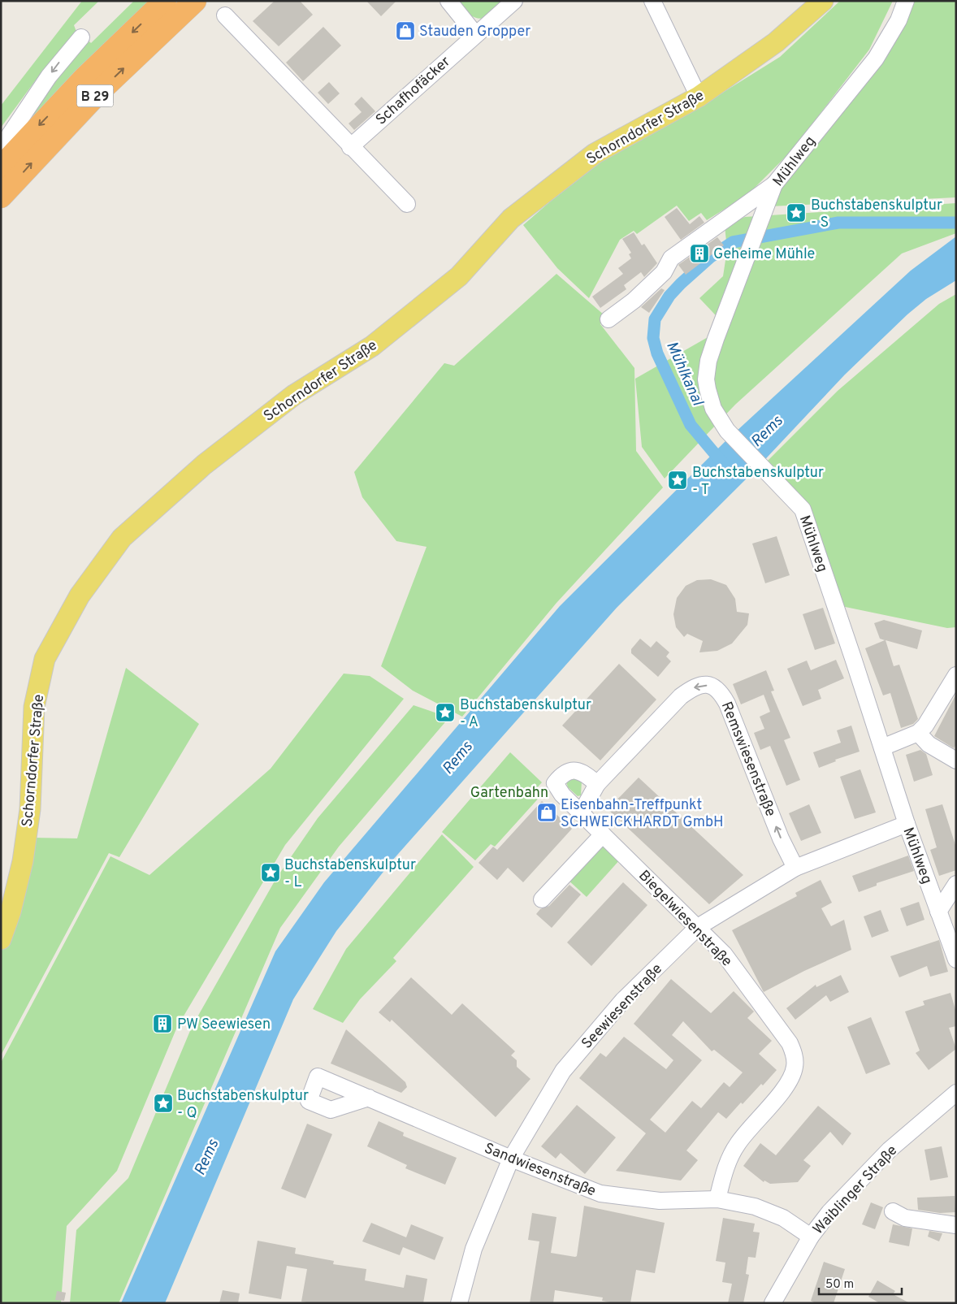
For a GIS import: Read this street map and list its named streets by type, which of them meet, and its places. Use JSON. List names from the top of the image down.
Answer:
{
  "streets": {
    "highway": ["B 29"],
    "main road": ["Schorndorfer Straße"],
    "street": [
      "Schafhofäcker",
      "Mühlweg",
      "Remswiesenstraße",
      "Biegelwiesenstraße",
      "Seewiesenstraße",
      "Sandwiesenstraße",
      "Waiblinger Straße"
    ]
  },
  "crossings": [
    ["Mühlweg", "Seewiesenstraße"],
    ["Remswiesenstraße", "Biegelwiesenstraße"],
    ["Remswiesenstraße", "Seewiesenstraße"],
    ["Biegelwiesenstraße", "Seewiesenstraße"],
    ["Biegelwiesenstraße", "Sandwiesenstraße"],
    ["Seewiesenstraße", "Sandwiesenstraße"],
    ["Sandwiesenstraße", "Waiblinger Straße"]
  ],
  "water": ["Mühlkanal", "Rems"],
  "parks": ["Gartenbahn"],
  "places": {
    "shop": ["Stauden Gropper", "Eisenbahn-Treffpunkt SCHWEICKHARDT GmbH"],
    "place": [
      "Buchstabenskulptur - S",
      "Buchstabenskulptur - T",
      "Buchstabenskulptur - A",
      "Buchstabenskulptur - L",
      "Buchstabenskulptur - Q"
    ],
    "building": ["Geheime Mühle", "PW Seewiesen"]
  },
  "scale_bar": "50 m"
}
